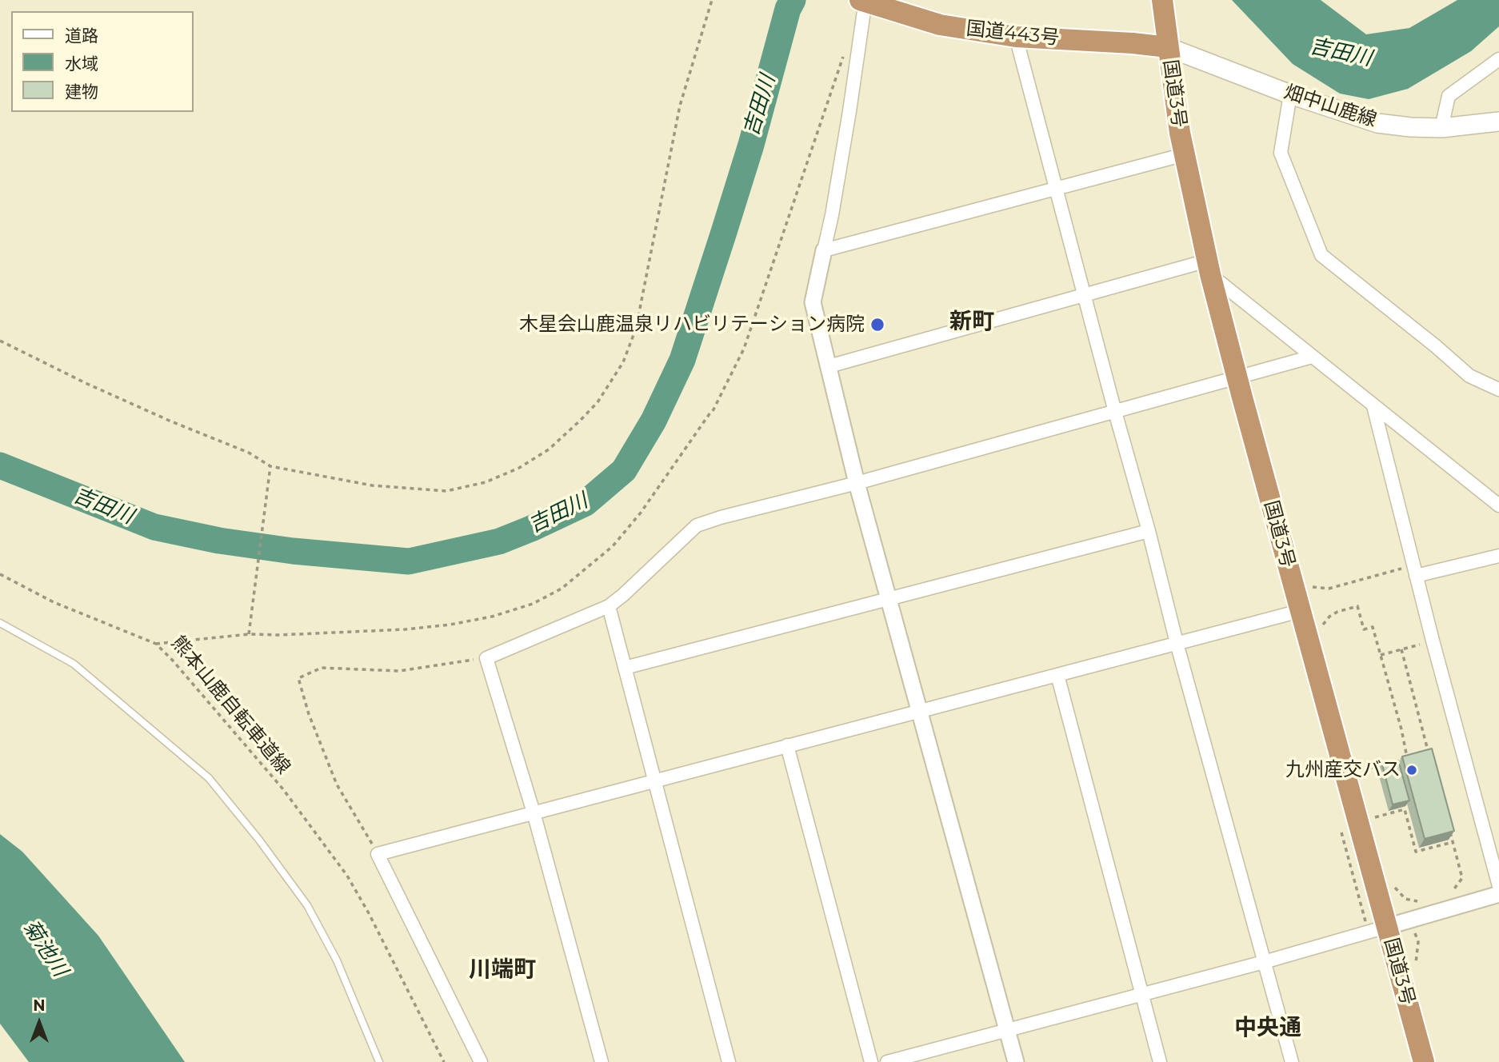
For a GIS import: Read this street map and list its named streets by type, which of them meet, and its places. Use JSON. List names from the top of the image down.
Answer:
{
  "streets": {
    "highway": ["国道443号", "国道3号"],
    "main road": ["畑中山鹿線"],
    "path": ["熊本山鹿自転車道線"]
  },
  "crossings": [
    ["国道443号", "国道3号"],
    ["国道443号", "畑中山鹿線"],
    ["国道3号", "畑中山鹿線"]
  ],
  "districts": ["新町", "川端町", "中央通"],
  "water": ["吉田川", "菊池川"],
  "places": ["木星会山鹿温泉リハビリテーション病院", "九州産交バス"],
  "legend": ["道路", "水域", "建物"],
  "north": "top"
}
